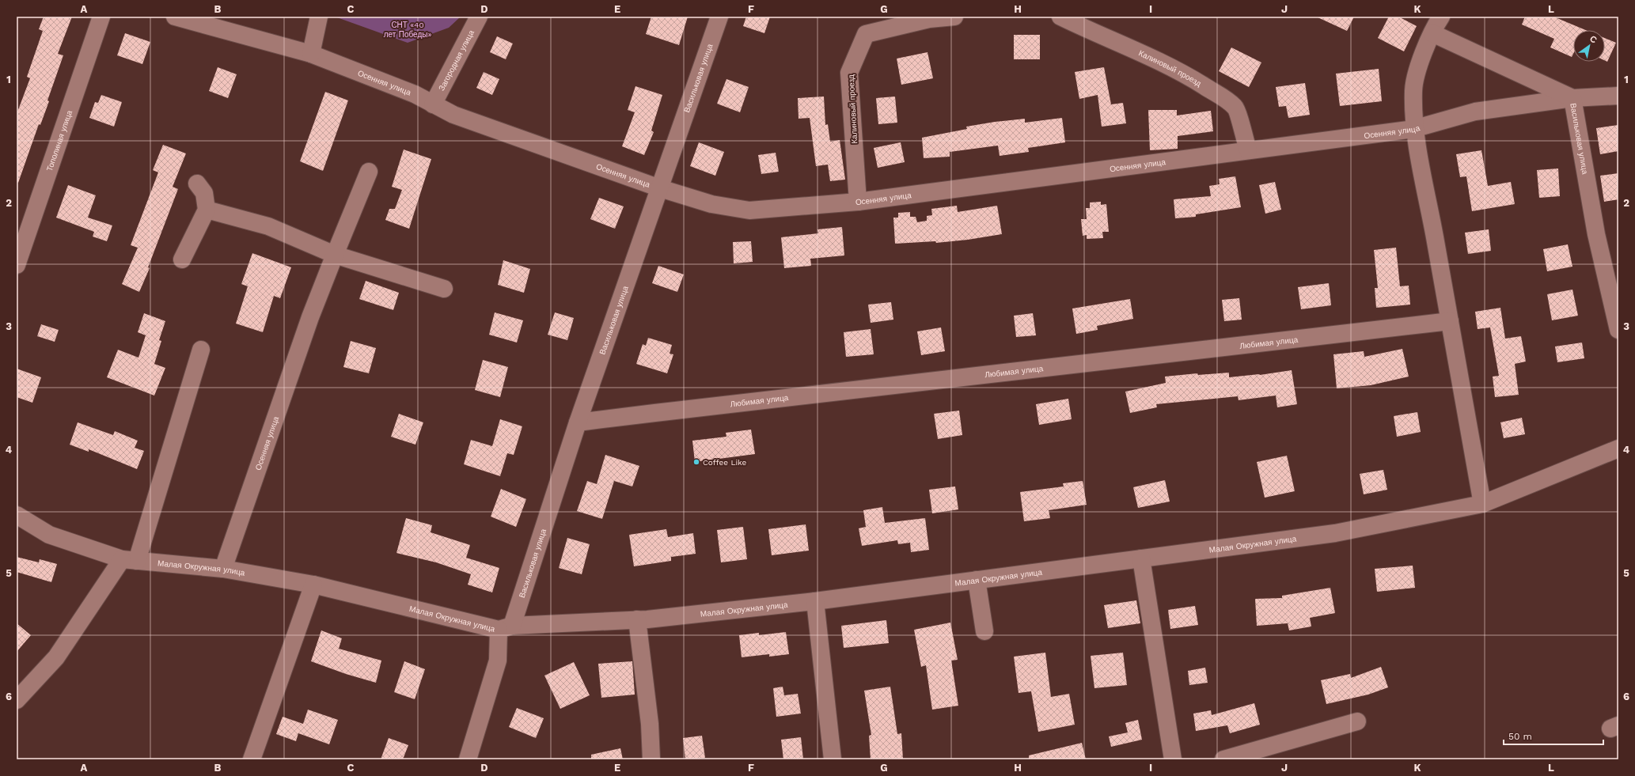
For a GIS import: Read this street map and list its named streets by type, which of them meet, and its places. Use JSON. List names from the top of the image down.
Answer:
{
  "streets": {
    "street": [
      "Загородная улица",
      "Калиновый проезд",
      "Васильковая улица",
      "Осенняя улица",
      "Тополиная улица",
      "Любимая улица",
      "Малая Окружная улица"
    ]
  },
  "crossings": [
    ["Загородная улица", "Осенняя улица"],
    ["Калиновый проезд", "Осенняя улица"],
    ["Васильковая улица", "Осенняя улица"],
    ["Васильковая улица", "Любимая улица"],
    ["Васильковая улица", "Малая Окружная улица"],
    ["Осенняя улица", "Малая Окружная улица"]
  ],
  "parks": ["СНТ «40 лет Победы»"],
  "places": ["Coffee Like"],
  "scale_bar": "50 m",
  "north": "top right",
  "grid": {
    "columns": [
      "A",
      "B",
      "C",
      "D",
      "E",
      "F",
      "G",
      "H",
      "I",
      "J",
      "K",
      "L"
    ],
    "rows": [
      "1",
      "2",
      "3",
      "4",
      "5",
      "6"
    ]
  }
}
